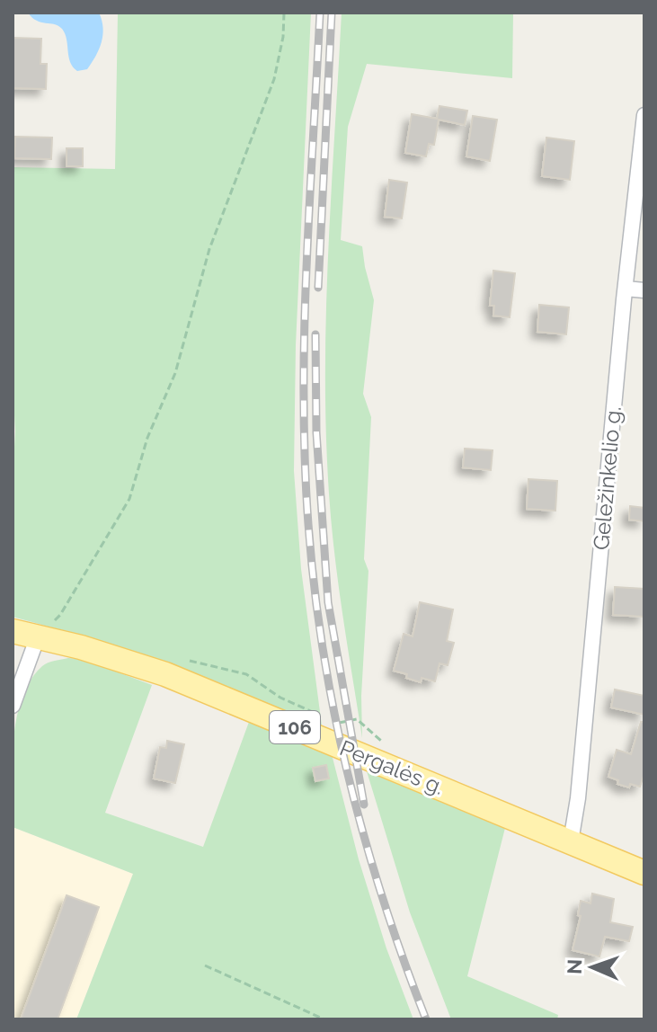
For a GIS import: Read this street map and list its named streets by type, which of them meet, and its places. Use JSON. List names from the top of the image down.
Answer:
{
  "streets": {
    "main road": ["106", "Pergalės g."],
    "street": ["Geležinkelio g."]
  },
  "crossings": [
    ["Geležinkelio g.", "Pergalės g."]
  ],
  "north": "left"
}
